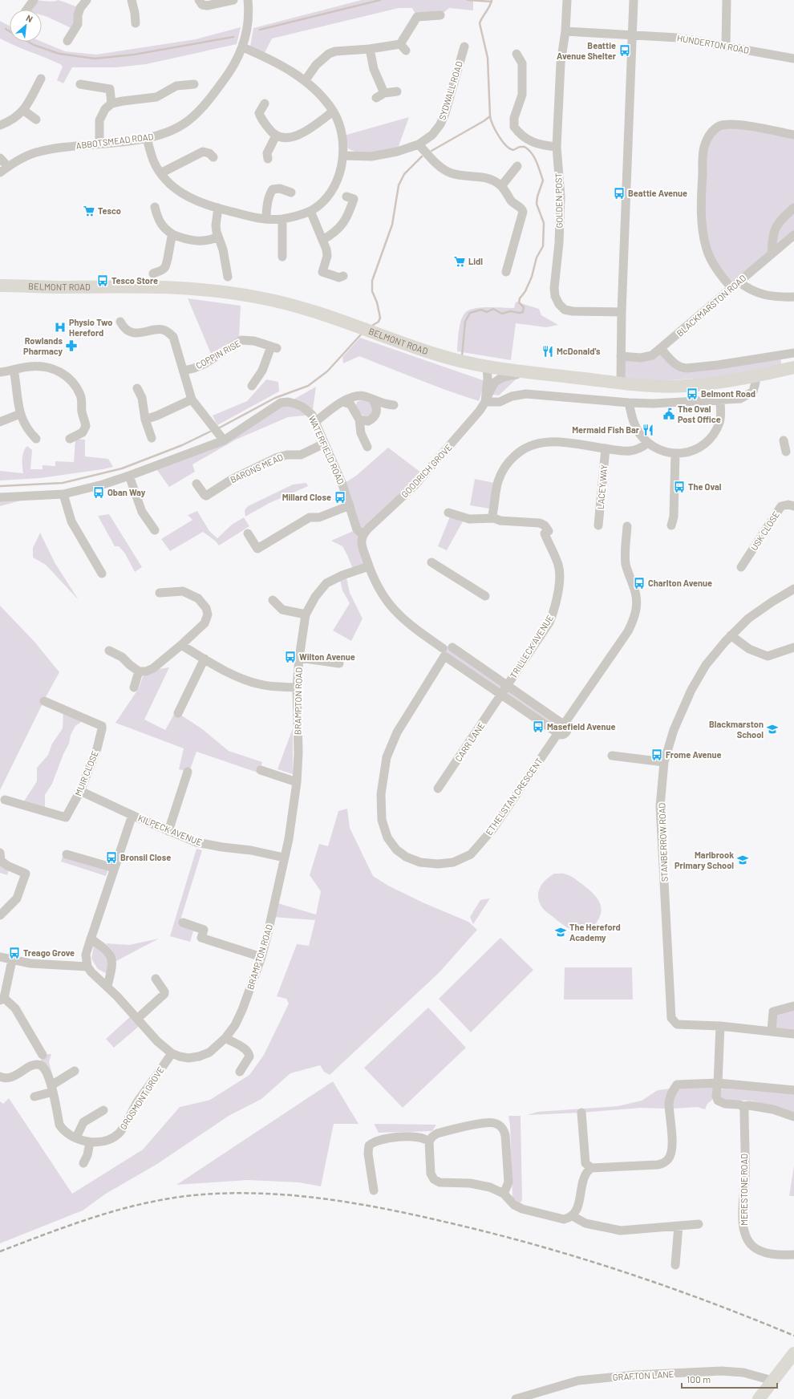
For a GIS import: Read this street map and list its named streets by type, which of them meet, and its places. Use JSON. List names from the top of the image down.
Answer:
{
  "streets": {
    "highway": ["BELMONT ROAD"],
    "street": [
      "HUNDERTON ROAD",
      "SYDWALL ROAD",
      "ABBOTSMEAD ROAD",
      "GOLDEN POST",
      "BLACKMARSTON ROAD",
      "COPPIN RISE",
      "WATERFIELD ROAD",
      "BARONS MEAD",
      "GOODRICH GROVE",
      "LACEY WAY",
      "USK CLOSE",
      "TRILLECK AVENUE",
      "BRAMPTON ROAD",
      "CARR LANE",
      "MUIR CLOSE",
      "ETHELSTAN CRESCENT",
      "KILPECK AVENUE",
      "STANBERROW ROAD",
      "GROSMONT GROVE",
      "MERESTONE ROAD",
      "GRAFTON LANE"
    ]
  },
  "crossings": [
    ["HUNDERTON ROAD", "GOLDEN POST"],
    ["BELMONT ROAD", "GOODRICH GROVE"],
    ["WATERFIELD ROAD", "BARONS MEAD"],
    ["WATERFIELD ROAD", "GOODRICH GROVE"],
    ["WATERFIELD ROAD", "BRAMPTON ROAD"],
    ["WATERFIELD ROAD", "ETHELSTAN CRESCENT"],
    ["TRILLECK AVENUE", "CARR LANE"],
    ["TRILLECK AVENUE", "ETHELSTAN CRESCENT"],
    ["BRAMPTON ROAD", "KILPECK AVENUE"],
    ["BRAMPTON ROAD", "GROSMONT GROVE"],
    ["MUIR CLOSE", "KILPECK AVENUE"]
  ],
  "places": {
    "bus stop": [
      "Beattie Avenue Shelter",
      "Beattie Avenue",
      "Tesco Store",
      "Belmont Road",
      "The Oval",
      "Oban Way",
      "Millard Close",
      "Charlton Avenue",
      "Wilton Avenue",
      "Masefield Avenue",
      "Frome Avenue",
      "Bronsil Close",
      "Treago Grove"
    ],
    "supermarket": ["Tesco", "Lidl"],
    "hospital": ["Physio Two Hereford"],
    "pharmacy": ["Rowlands Pharmacy"],
    "restaurant": ["McDonald's", "Mermaid Fish Bar"],
    "public building": ["The Oval Post Office"],
    "school or university": ["Blackmarston School", "Marlbrook Primary School", "The Hereford Academy"]
  },
  "scale_bar": "100 m",
  "north": "top right"
}
